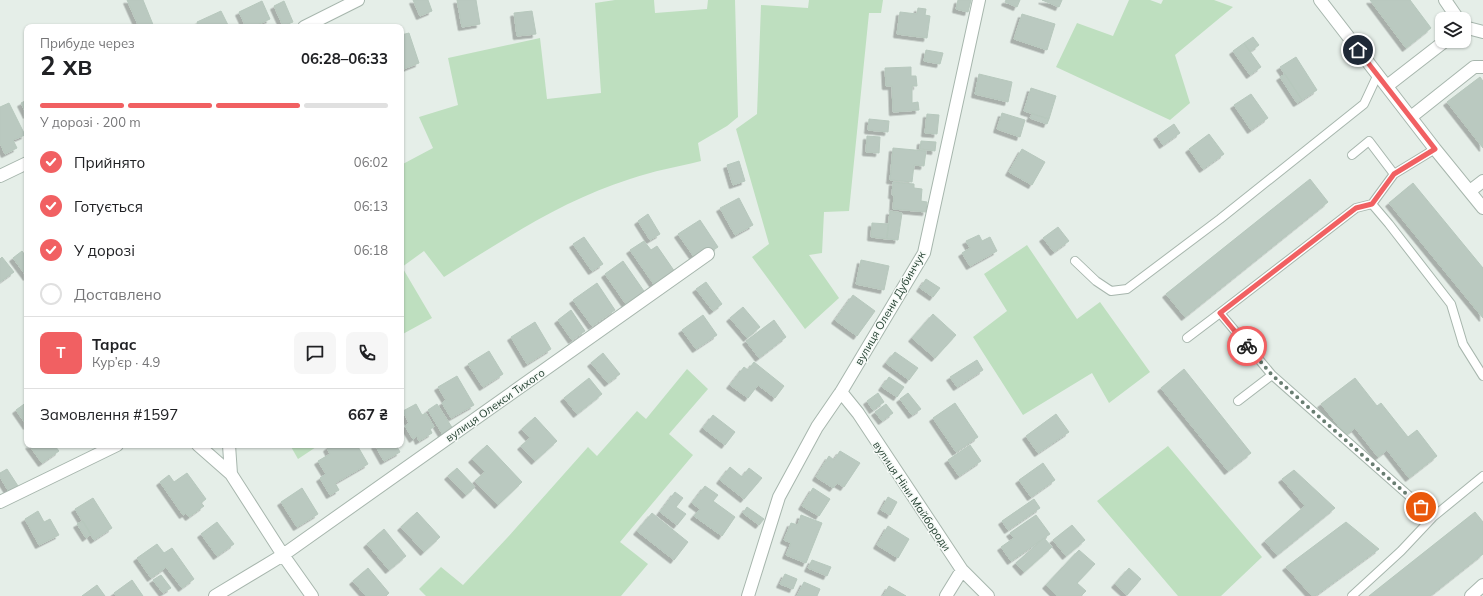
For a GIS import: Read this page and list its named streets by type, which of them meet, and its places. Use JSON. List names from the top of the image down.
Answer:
{
  "streets": {
    "street": ["вулиця Олени Дубинчук", "вулиця Олекси Тихого", "вулиця Ніни Майбороди"]
  },
  "crossings": [
    ["вулиця Олени Дубинчук", "вулиця Ніни Майбороди"]
  ],
  "page": {
    "heading": ["2 хв", "Прибуде через", "06:28–06:33"],
    "panel": [
      "Тарас",
      "Кур’єр · 4.9",
      "Замовлення #1597",
      "667 ₴"
    ],
    "bar": "У дорозі · 200 m",
    "list": [
      ["Прийнято", "06:02"],
      ["Готується", "06:13"],
      ["У дорозі", "06:18"],
      "Доставлено"
    ],
    "round": "Т"
  }
}
